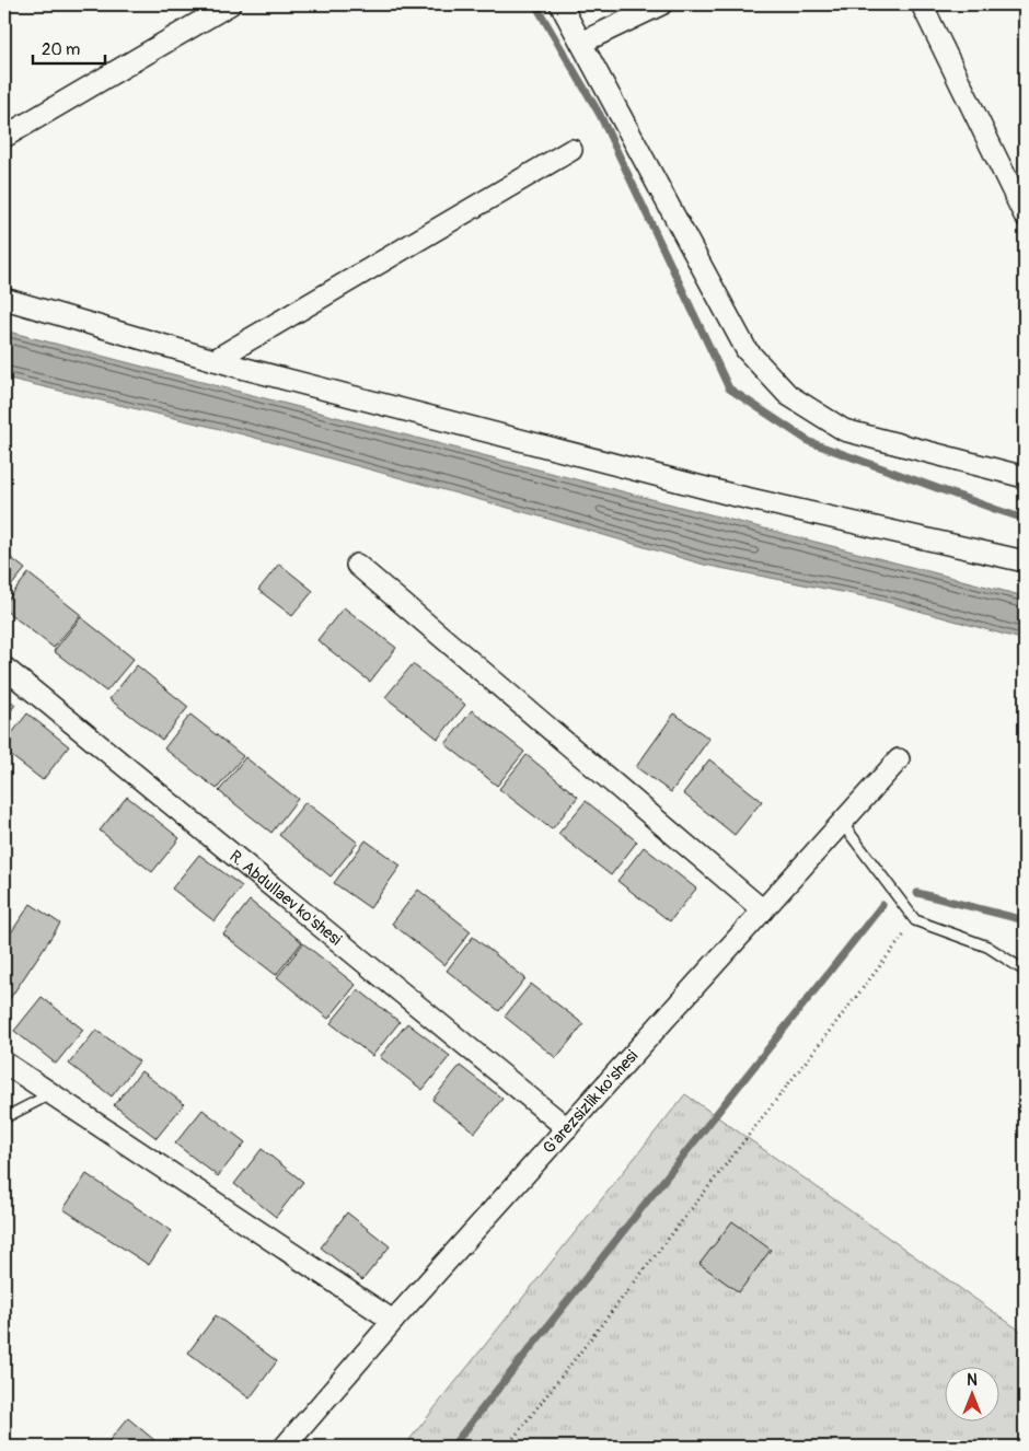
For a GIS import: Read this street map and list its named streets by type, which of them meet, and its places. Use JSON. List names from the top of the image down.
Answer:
{
  "streets": {
    "street": ["R. Abdullaev ko'shesi", "G'arezsizlik ko'shesi"]
  },
  "crossings": [
    ["R. Abdullaev ko'shesi", "G'arezsizlik ko'shesi"]
  ],
  "scale_bar": "20 m",
  "north": "top"
}
